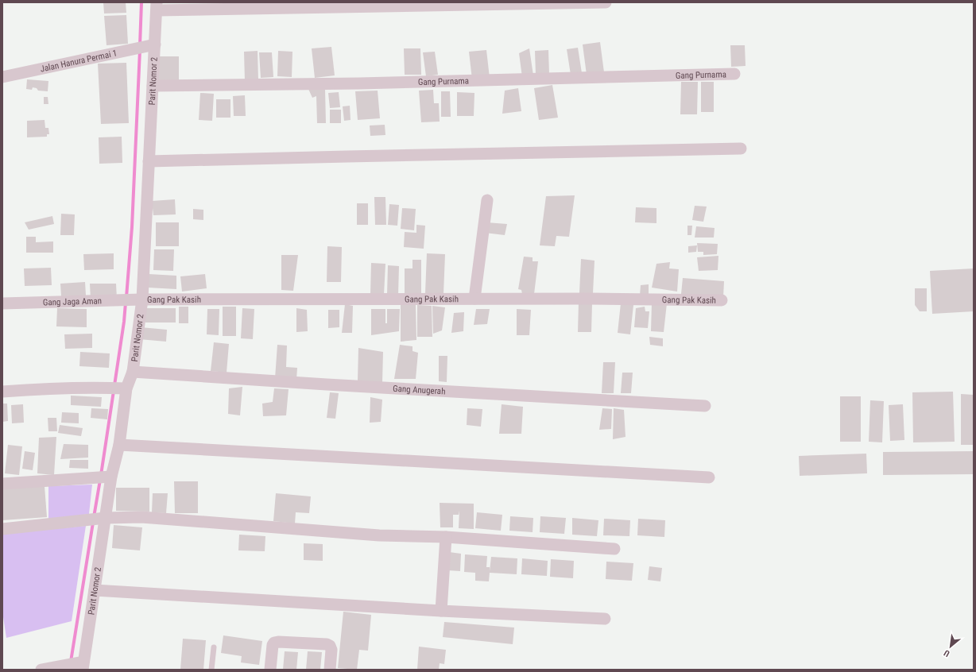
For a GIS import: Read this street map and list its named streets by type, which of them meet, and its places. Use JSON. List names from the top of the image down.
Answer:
{
  "streets": {
    "street": [
      "Jalan Hanura Permai 1",
      "Gang Purnama",
      "Parit Nomor 2",
      "Gang Pak Kasih",
      "Gang Jaga Aman",
      "Gang Anugerah"
    ]
  },
  "crossings": [
    ["Jalan Hanura Permai 1", "Parit Nomor 2"],
    ["Gang Purnama", "Parit Nomor 2"],
    ["Parit Nomor 2", "Gang Pak Kasih"],
    ["Parit Nomor 2", "Gang Jaga Aman"],
    ["Parit Nomor 2", "Gang Anugerah"],
    ["Gang Pak Kasih", "Gang Jaga Aman"]
  ],
  "north": "bottom left"
}
